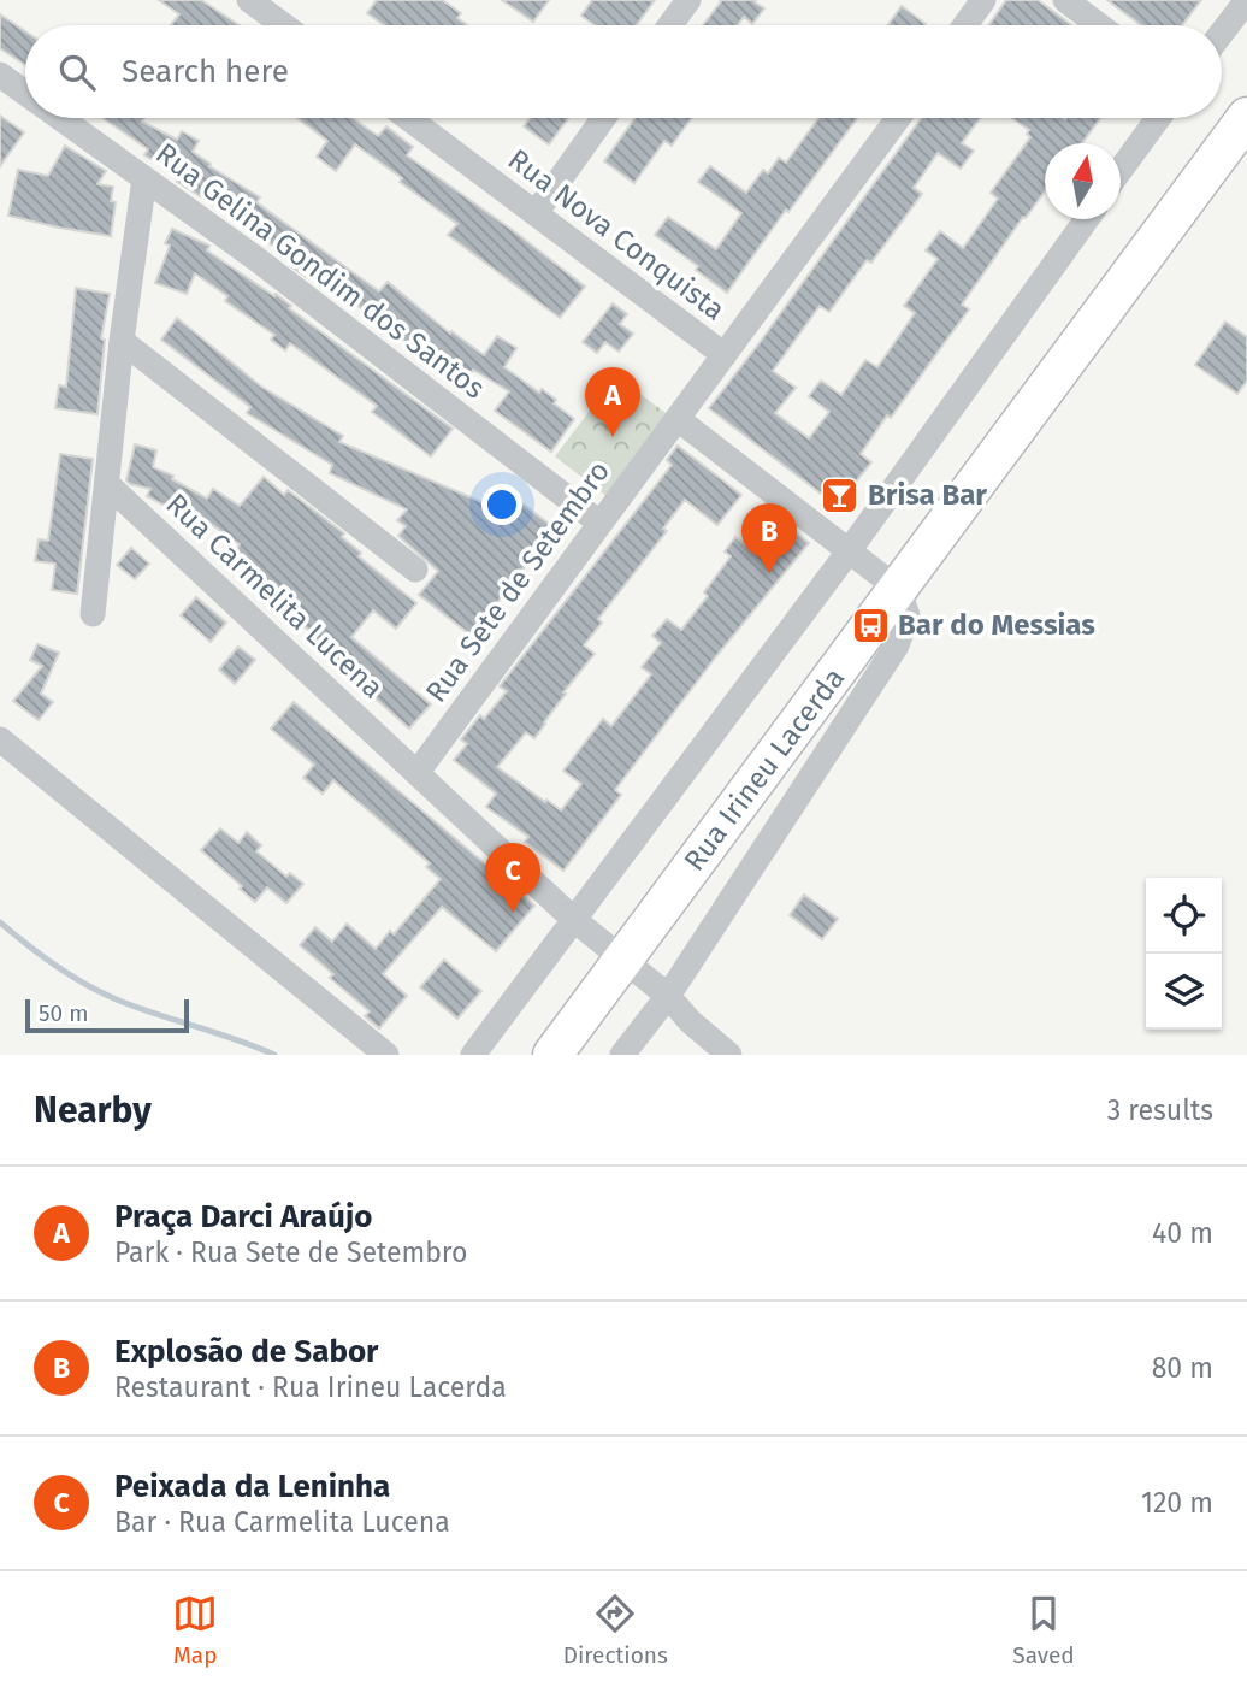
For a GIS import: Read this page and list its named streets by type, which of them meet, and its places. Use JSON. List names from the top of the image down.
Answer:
{
  "streets": {
    "main road": ["Rua Irineu Lacerda"],
    "street": [
      "Rua Nova Conquista",
      "Rua Gelina Gondim dos Santos",
      "Rua Sete de Setembro",
      "Rua Carmelita Lucena"
    ]
  },
  "crossings": [
    ["Rua Nova Conquista", "Rua Sete de Setembro"],
    ["Rua Gelina Gondim dos Santos", "Rua Sete de Setembro"],
    ["Rua Sete de Setembro", "Rua Carmelita Lucena"],
    ["Rua Carmelita Lucena", "Rua Irineu Lacerda"]
  ],
  "places": {
    "bar": ["Brisa Bar"],
    "bus stop": ["Bar do Messias"]
  },
  "scale_bar": "50 m",
  "north": "top",
  "page": {
    "search": "Search here",
    "pins": ["A", "B", "C"],
    "scale": "50 m",
    "heading": ["Nearby", "3 results"],
    "list": [
      {
        "mark": "A",
        "name": "Praça Darci Araújo",
        "note": "Park · Rua Sete de Setembro",
        "value": "40 m"
      },
      {
        "mark": "B",
        "name": "Explosão de Sabor",
        "note": "Restaurant · Rua Irineu Lacerda",
        "value": "80 m"
      },
      {
        "mark": "C",
        "name": "Peixada da Leninha",
        "note": "Bar · Rua Carmelita Lucena",
        "value": "120 m"
      }
    ],
    "nav": ["Map", "Directions", "Saved"]
  }
}
